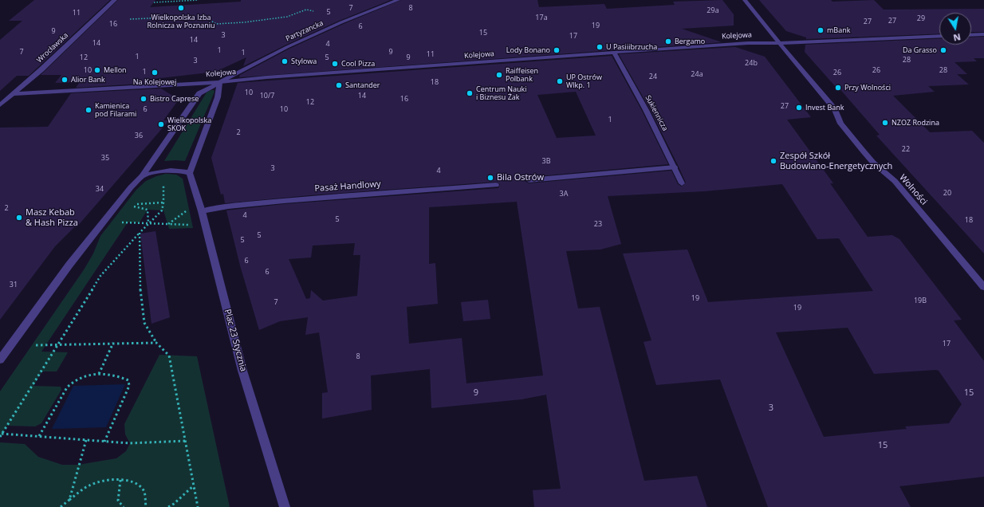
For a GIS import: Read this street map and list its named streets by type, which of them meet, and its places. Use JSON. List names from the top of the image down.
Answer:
{
  "streets": {
    "street": [
      "Partyzancka",
      "Kolejowa",
      "Wrocławska",
      "Sukiennicza",
      "Pasaż Handlowy",
      "Wolności",
      "Plac 23 Stycznia"
    ]
  },
  "crossings": [
    ["Partyzancka", "Kolejowa"],
    ["Kolejowa", "Wrocławska"],
    ["Kolejowa", "Sukiennicza"],
    ["Kolejowa", "Wolności"],
    ["Pasaż Handlowy", "Plac 23 Stycznia"]
  ],
  "places": [
    "Wielkopolska Izba Rolnicza w Poznaniu",
    "mBank",
    "Bergamo",
    "U Pasiiibrzucha",
    "Lody Bonano",
    "Da Grasso",
    "Stylowa",
    "Cool Pizza",
    "Mellon",
    "Na Kolejowej",
    "Raiffeisen Polbank",
    "Alior Bank",
    "UP Ostrów Wlkp. 1",
    "Santander",
    "Przy Wolności",
    "Centrum Nauki i Biznesu Żak",
    "Bistro Caprese",
    "Invest Bank",
    "Kamienica pod Filarami",
    "NZOZ Rodzina",
    "Wielkopolska SKOK",
    "Zespół Szkół Budowlano-Energetycznych",
    "Bila Ostrów",
    "Masz Kebab & Hash Pizza"
  ],
  "house_numbers": [
    "7",
    "8",
    "29a",
    "5",
    "11",
    "17a",
    "29",
    "27",
    "27",
    "16",
    "19",
    "6",
    "9",
    "15",
    "3",
    "17",
    "14",
    "14",
    "4",
    "1",
    "7",
    "9",
    "1",
    "11",
    "1",
    "12",
    "5",
    "9",
    "28",
    "3",
    "24b",
    "10",
    "26",
    "28",
    "1",
    "26",
    "24a",
    "24",
    "18",
    "10",
    "10/7",
    "14",
    "16",
    "12",
    "27",
    "6",
    "10",
    "1",
    "2",
    "36",
    "22",
    "35",
    "3B",
    "3",
    "4",
    "34",
    "20",
    "3A",
    "2",
    "4",
    "5",
    "18",
    "23",
    "5",
    "5",
    "6",
    "6",
    "31",
    "19",
    "19B",
    "7",
    "19",
    "17",
    "8",
    "9",
    "15",
    "3",
    "15"
  ],
  "north": "bottom"
}
